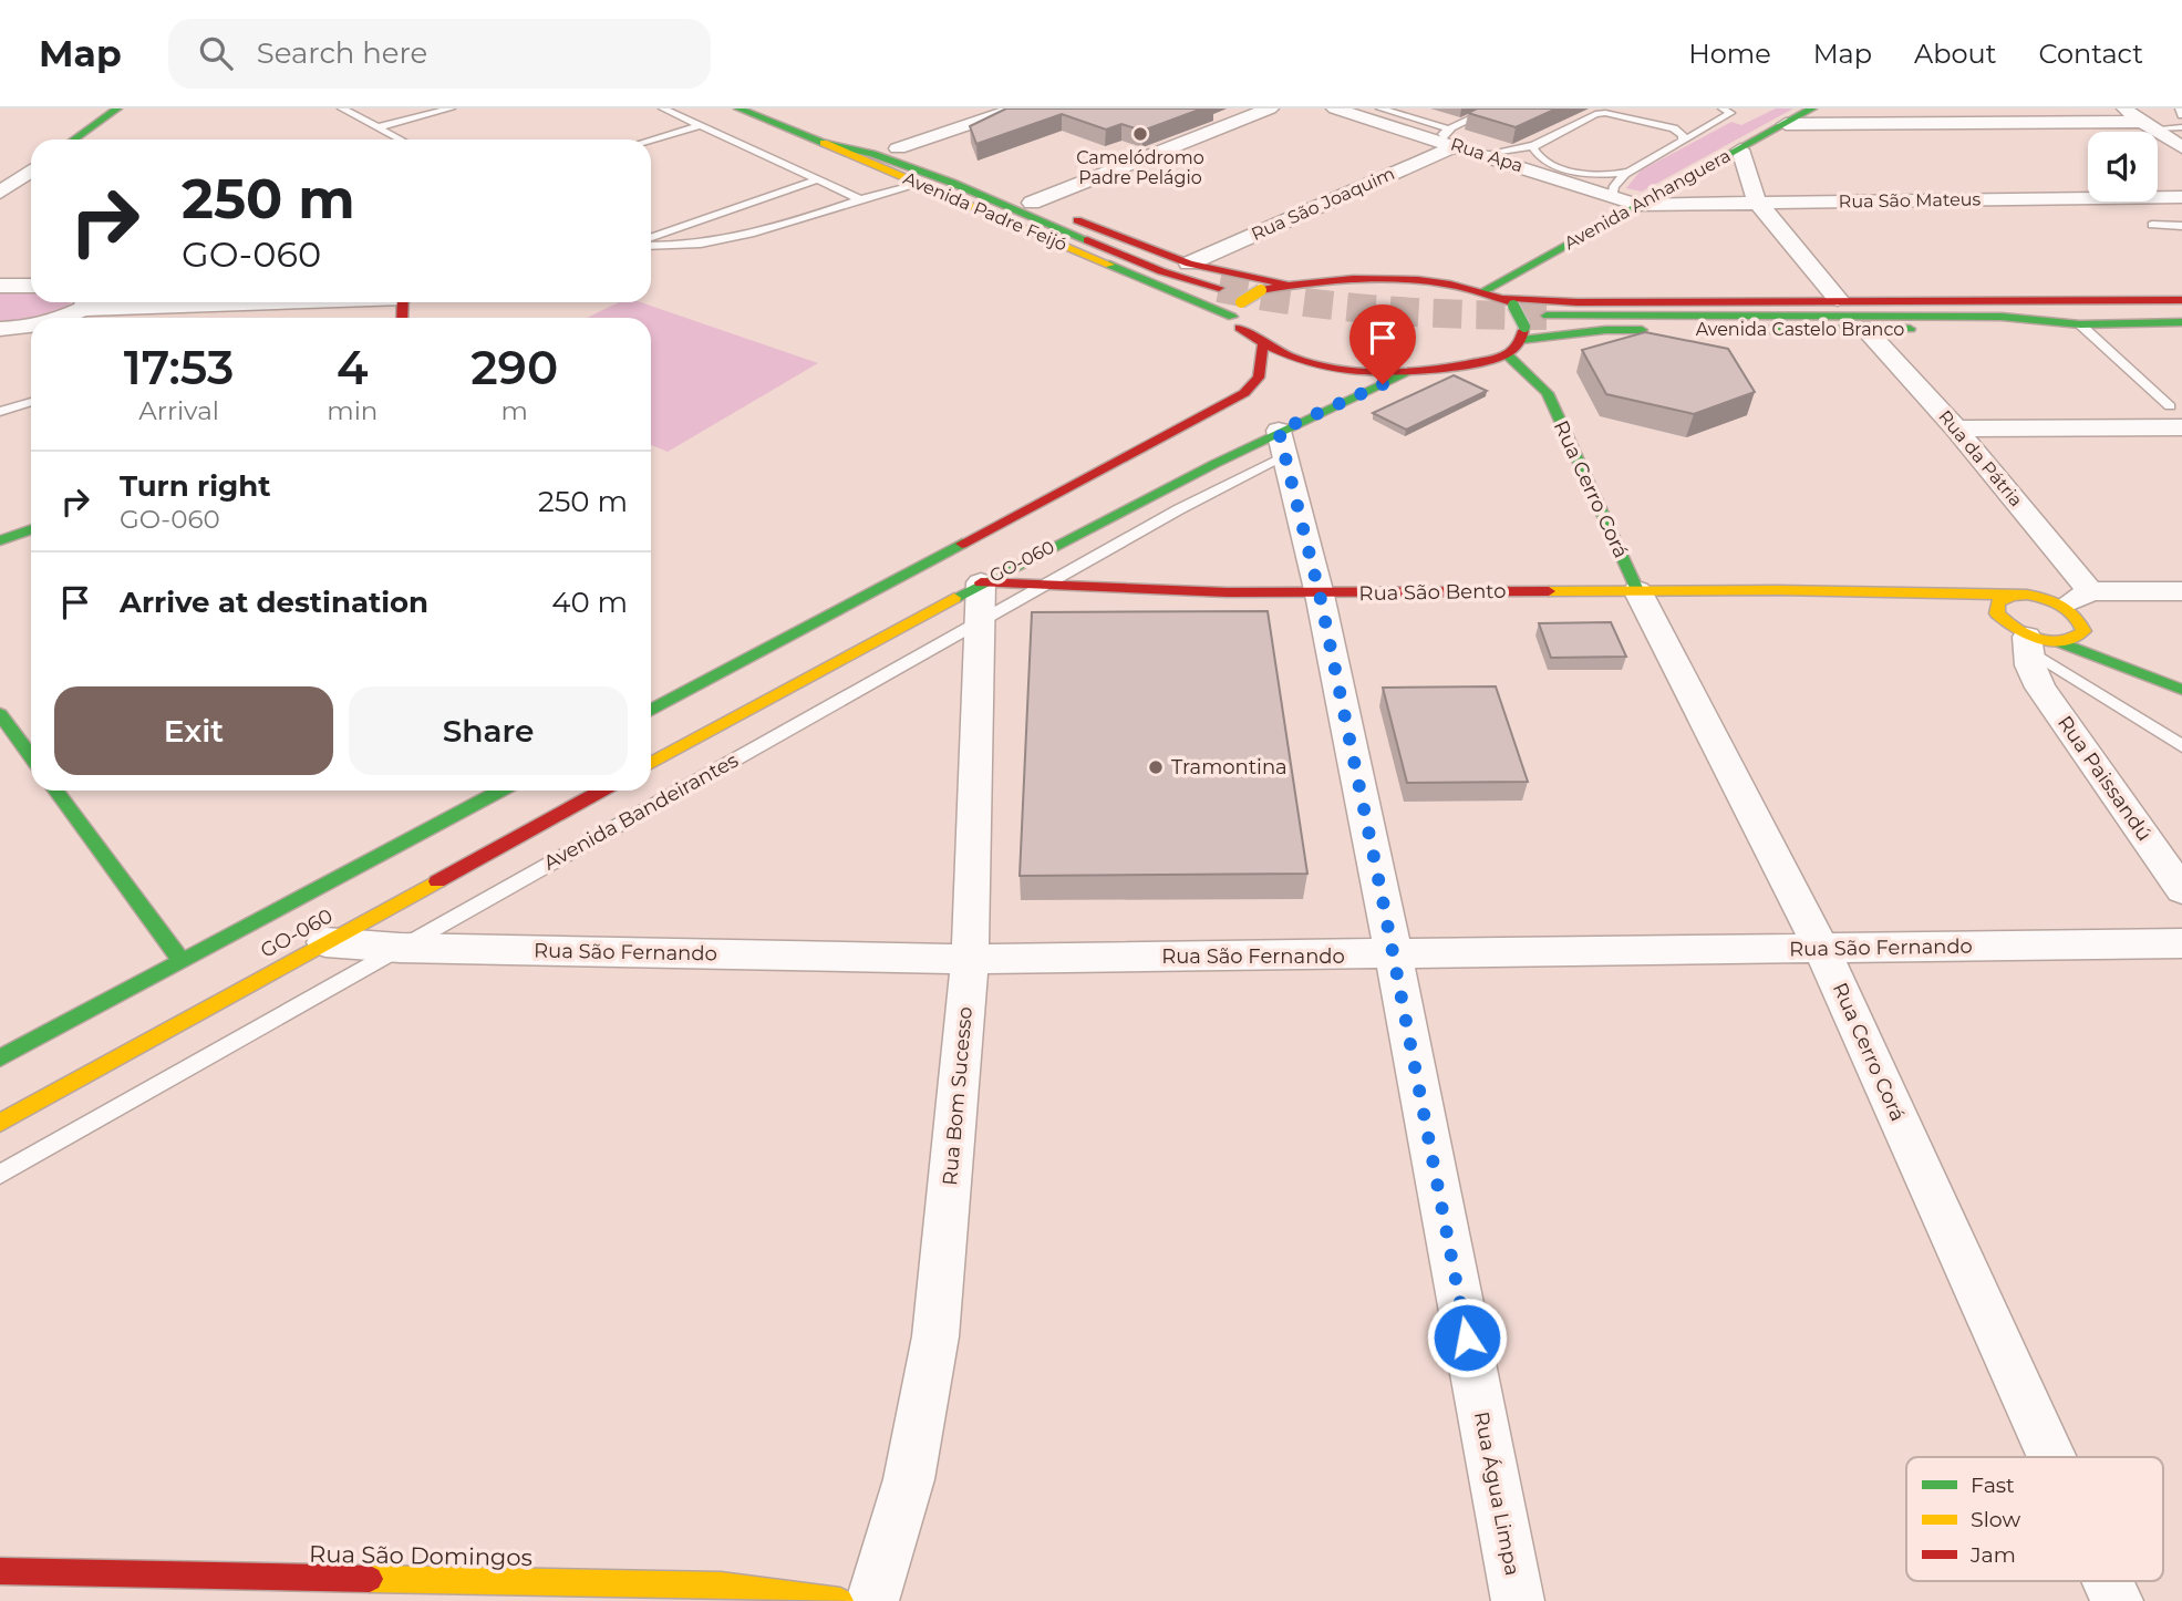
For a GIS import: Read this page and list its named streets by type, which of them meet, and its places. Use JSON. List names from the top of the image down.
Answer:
{
  "streets": {
    "main road": [
      "Avenida Anhanguera",
      "Avenida Padre Feijó",
      "Avenida Castelo Branco",
      "Rua Cerro Corá",
      "GO-060",
      "Rua São Bento",
      "Rua São Domingos"
    ],
    "street": [
      "Rua Apa",
      "Rua São Mateus",
      "Rua São Joaquim",
      "Rua da Pátria",
      "Rua Paissandú",
      "Rua São Fernando",
      "Rua Bom Sucesso",
      "Rua Água Limpa"
    ],
    "lane": ["Avenida Bandeirantes"]
  },
  "crossings": [
    ["Rua Apa", "Avenida Anhanguera"],
    ["Rua Apa", "Rua São Mateus"],
    ["Rua Apa", "Rua São Joaquim"],
    ["Avenida Anhanguera", "Rua São Mateus"],
    ["Avenida Anhanguera", "Avenida Castelo Branco"],
    ["Rua São Joaquim", "Avenida Padre Feijó"],
    ["Avenida Padre Feijó", "Avenida Castelo Branco"],
    ["Avenida Castelo Branco", "Rua da Pátria"],
    ["Rua Cerro Corá", "GO-060"],
    ["Rua Cerro Corá", "Rua São Bento"],
    ["Rua Cerro Corá", "Rua São Fernando"],
    ["GO-060", "Rua São Bento"],
    ["GO-060", "Avenida Bandeirantes"],
    ["GO-060", "Rua São Fernando"],
    ["GO-060", "Rua Bom Sucesso"],
    ["GO-060", "Rua Água Limpa"],
    ["Rua São Bento", "Avenida Bandeirantes"],
    ["Rua São Bento", "Rua Bom Sucesso"],
    ["Rua São Bento", "Rua Água Limpa"],
    ["Avenida Bandeirantes", "Rua São Fernando"],
    ["Avenida Bandeirantes", "Rua Bom Sucesso"],
    ["Avenida Bandeirantes", "Rua Água Limpa"],
    ["Rua São Fernando", "Rua Bom Sucesso"],
    ["Rua São Fernando", "Rua Água Limpa"]
  ],
  "places": ["Camelódromo Padre Pelágio", "Tramontina"],
  "legend": ["Fast", "Slow", "Jam"],
  "page": {
    "header": "Map",
    "search": "Search here",
    "nav": [
      "Home",
      "Map",
      "About",
      "Contact"
    ],
    "turn": ["250 m", "GO-060"],
    "eta": [
      "17:53",
      "Arrival",
      "4",
      "min",
      "290",
      "m"
    ],
    "list": [
      {
        "name": "Turn right",
        "note": "GO-060",
        "value": "250 m"
      },
      {
        "name": "Arrive at destination",
        "value": "40 m"
      }
    ],
    "buttons": ["Exit", "Share"]
  }
}
